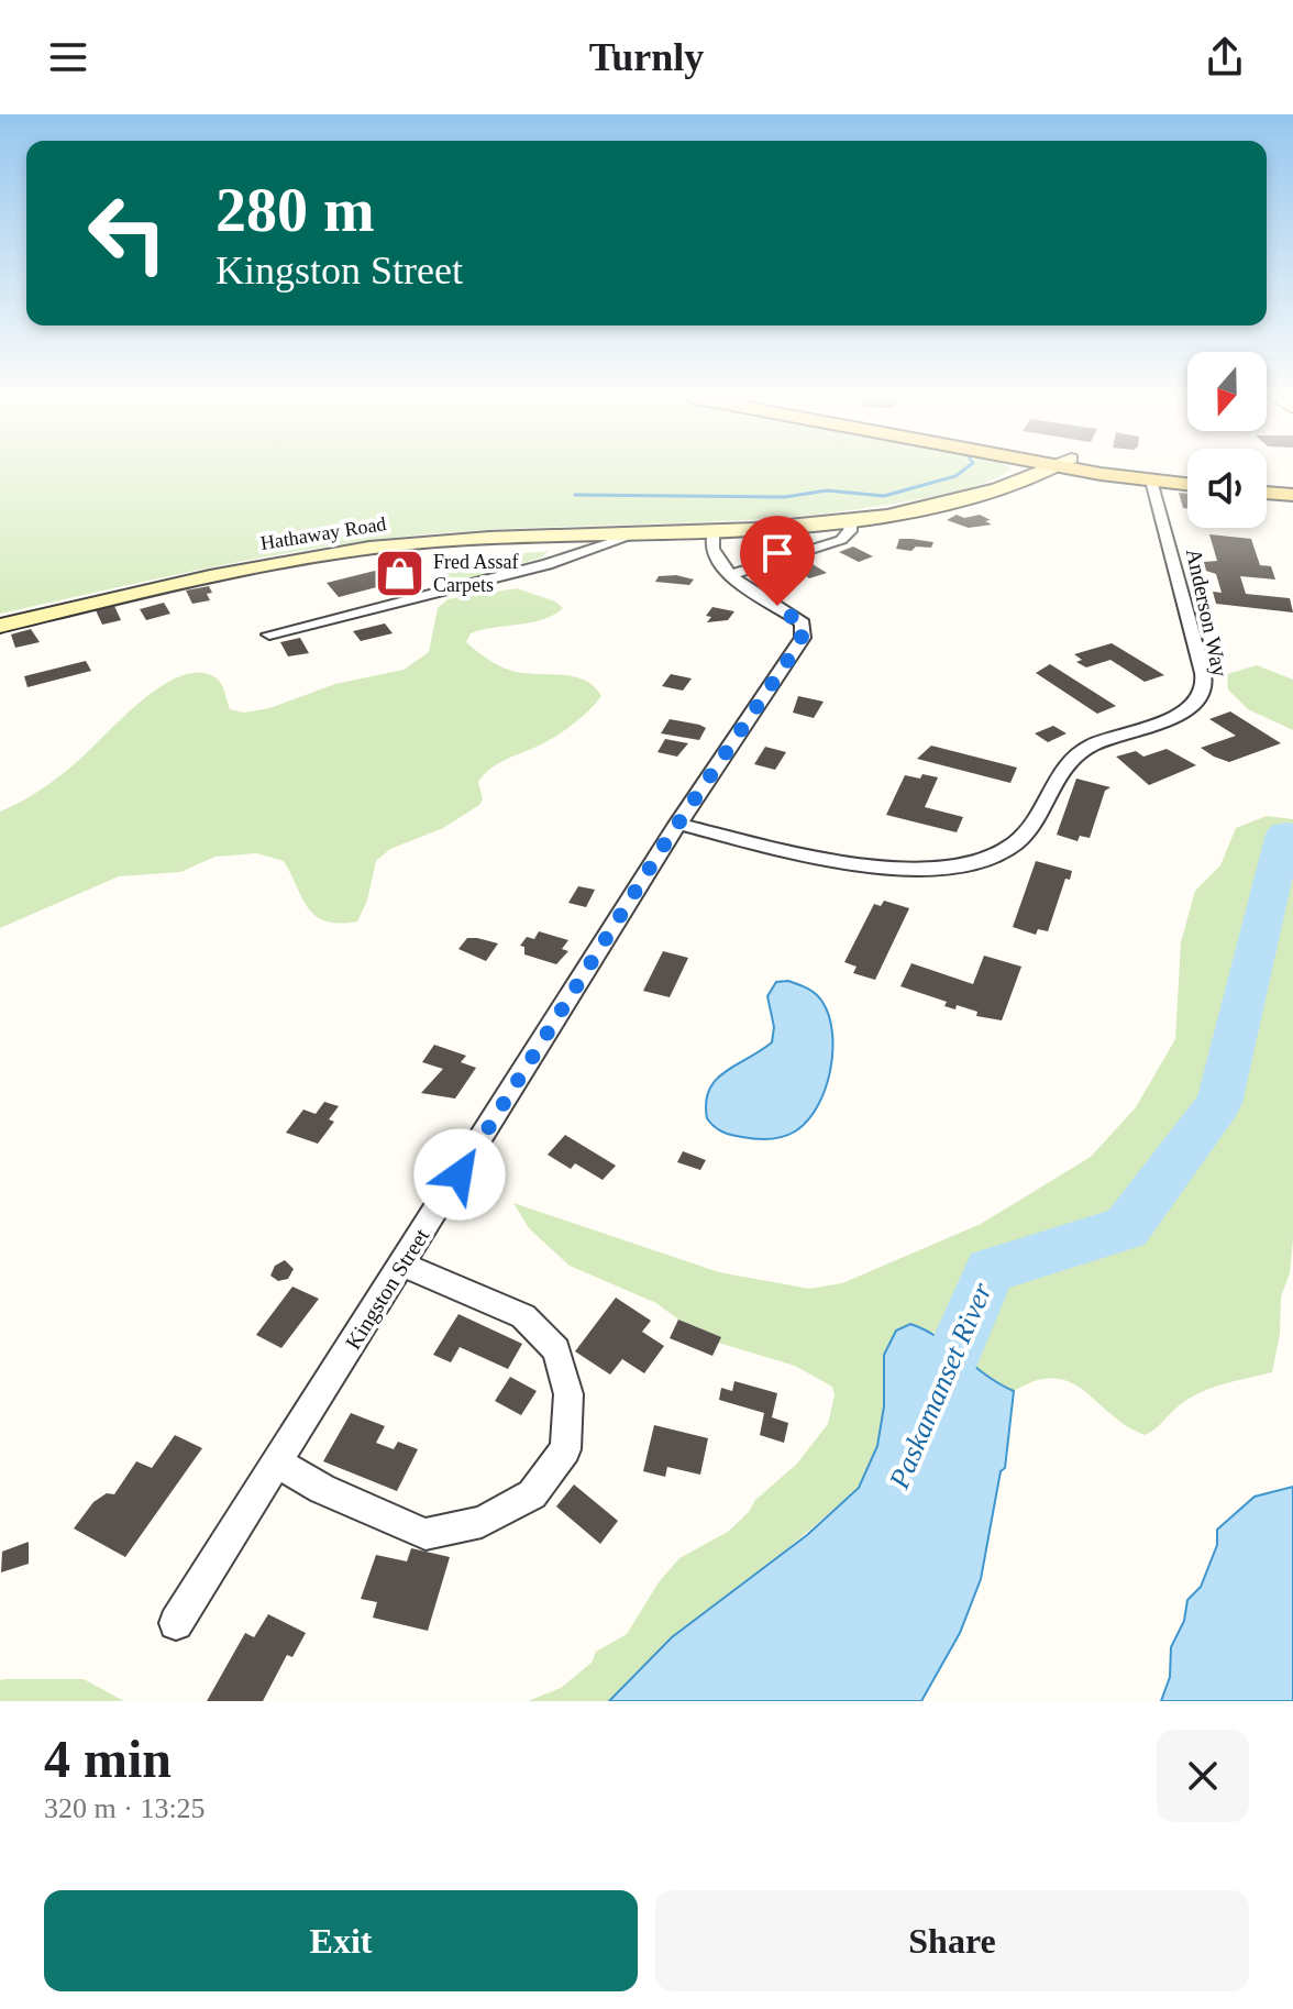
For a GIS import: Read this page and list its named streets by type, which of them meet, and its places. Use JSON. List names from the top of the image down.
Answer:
{
  "streets": {
    "main road": ["Hathaway Road"],
    "street": ["Anderson Way", "Kingston Street"]
  },
  "crossings": [
    ["Hathaway Road", "Kingston Street"],
    ["Anderson Way", "Kingston Street"]
  ],
  "water": ["Paskamanset River"],
  "places": {
    "shop": ["Fred Assaf Carpets"]
  },
  "north": "bottom",
  "page": {
    "header": "Turnly",
    "turn": ["280 m", "Kingston Street"],
    "heading": ["4 min", "320 m · 13:25"],
    "buttons": ["Exit", "Share"]
  }
}
